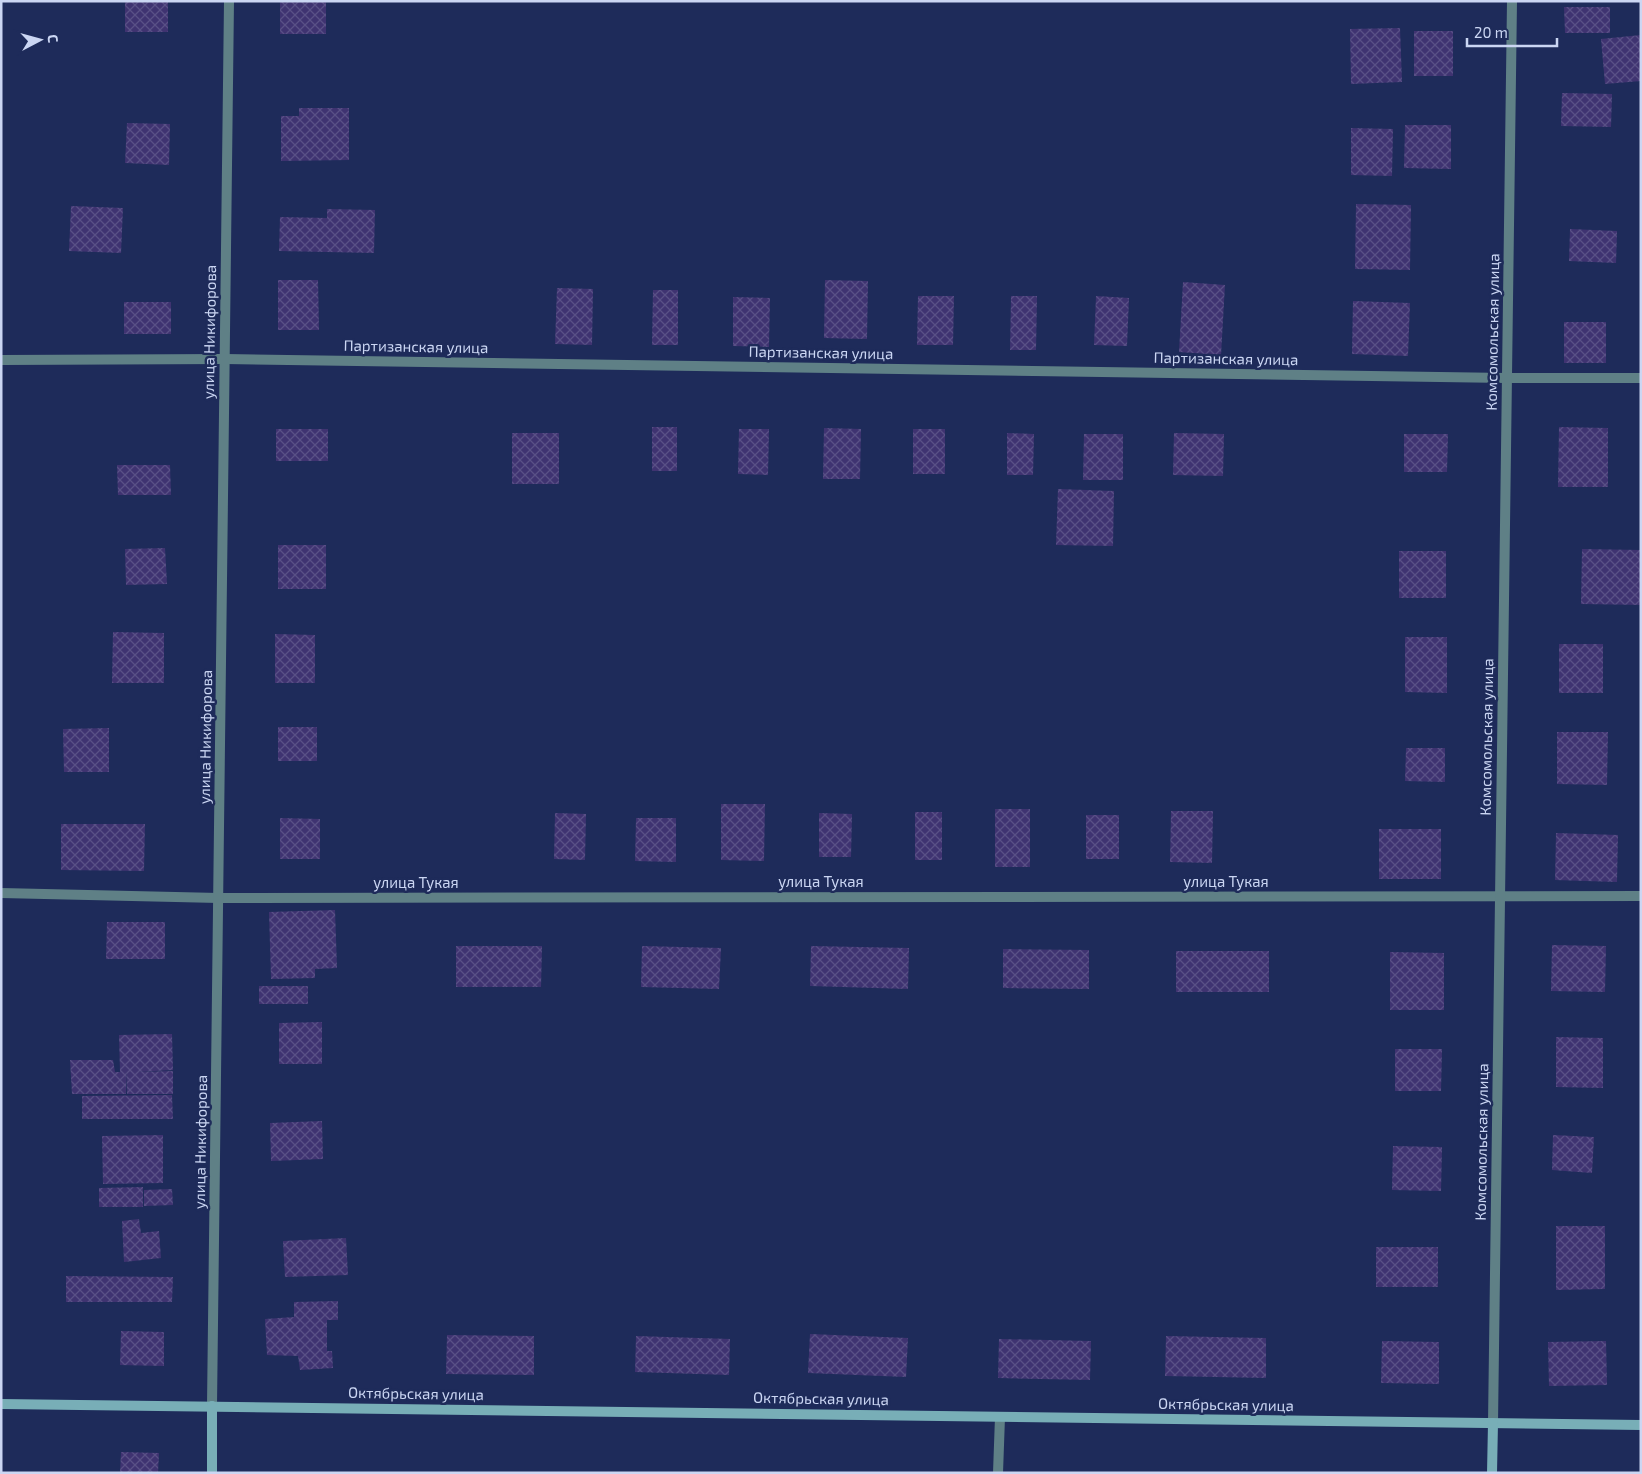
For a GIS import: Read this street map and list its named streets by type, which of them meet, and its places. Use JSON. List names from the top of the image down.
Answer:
{
  "streets": {
    "main road": ["улица Никифорова", "Комсомольская улица", "Октябрьская улица"],
    "street": ["Партизанская улица", "улица Тукая"]
  },
  "crossings": [
    ["улица Никифорова", "Партизанская улица"],
    ["улица Никифорова", "улица Тукая"],
    ["улица Никифорова", "Октябрьская улица"],
    ["Комсомольская улица", "Партизанская улица"],
    ["Комсомольская улица", "улица Тукая"],
    ["Комсомольская улица", "Октябрьская улица"]
  ],
  "scale_bar": "20 m",
  "north": "right"
}
